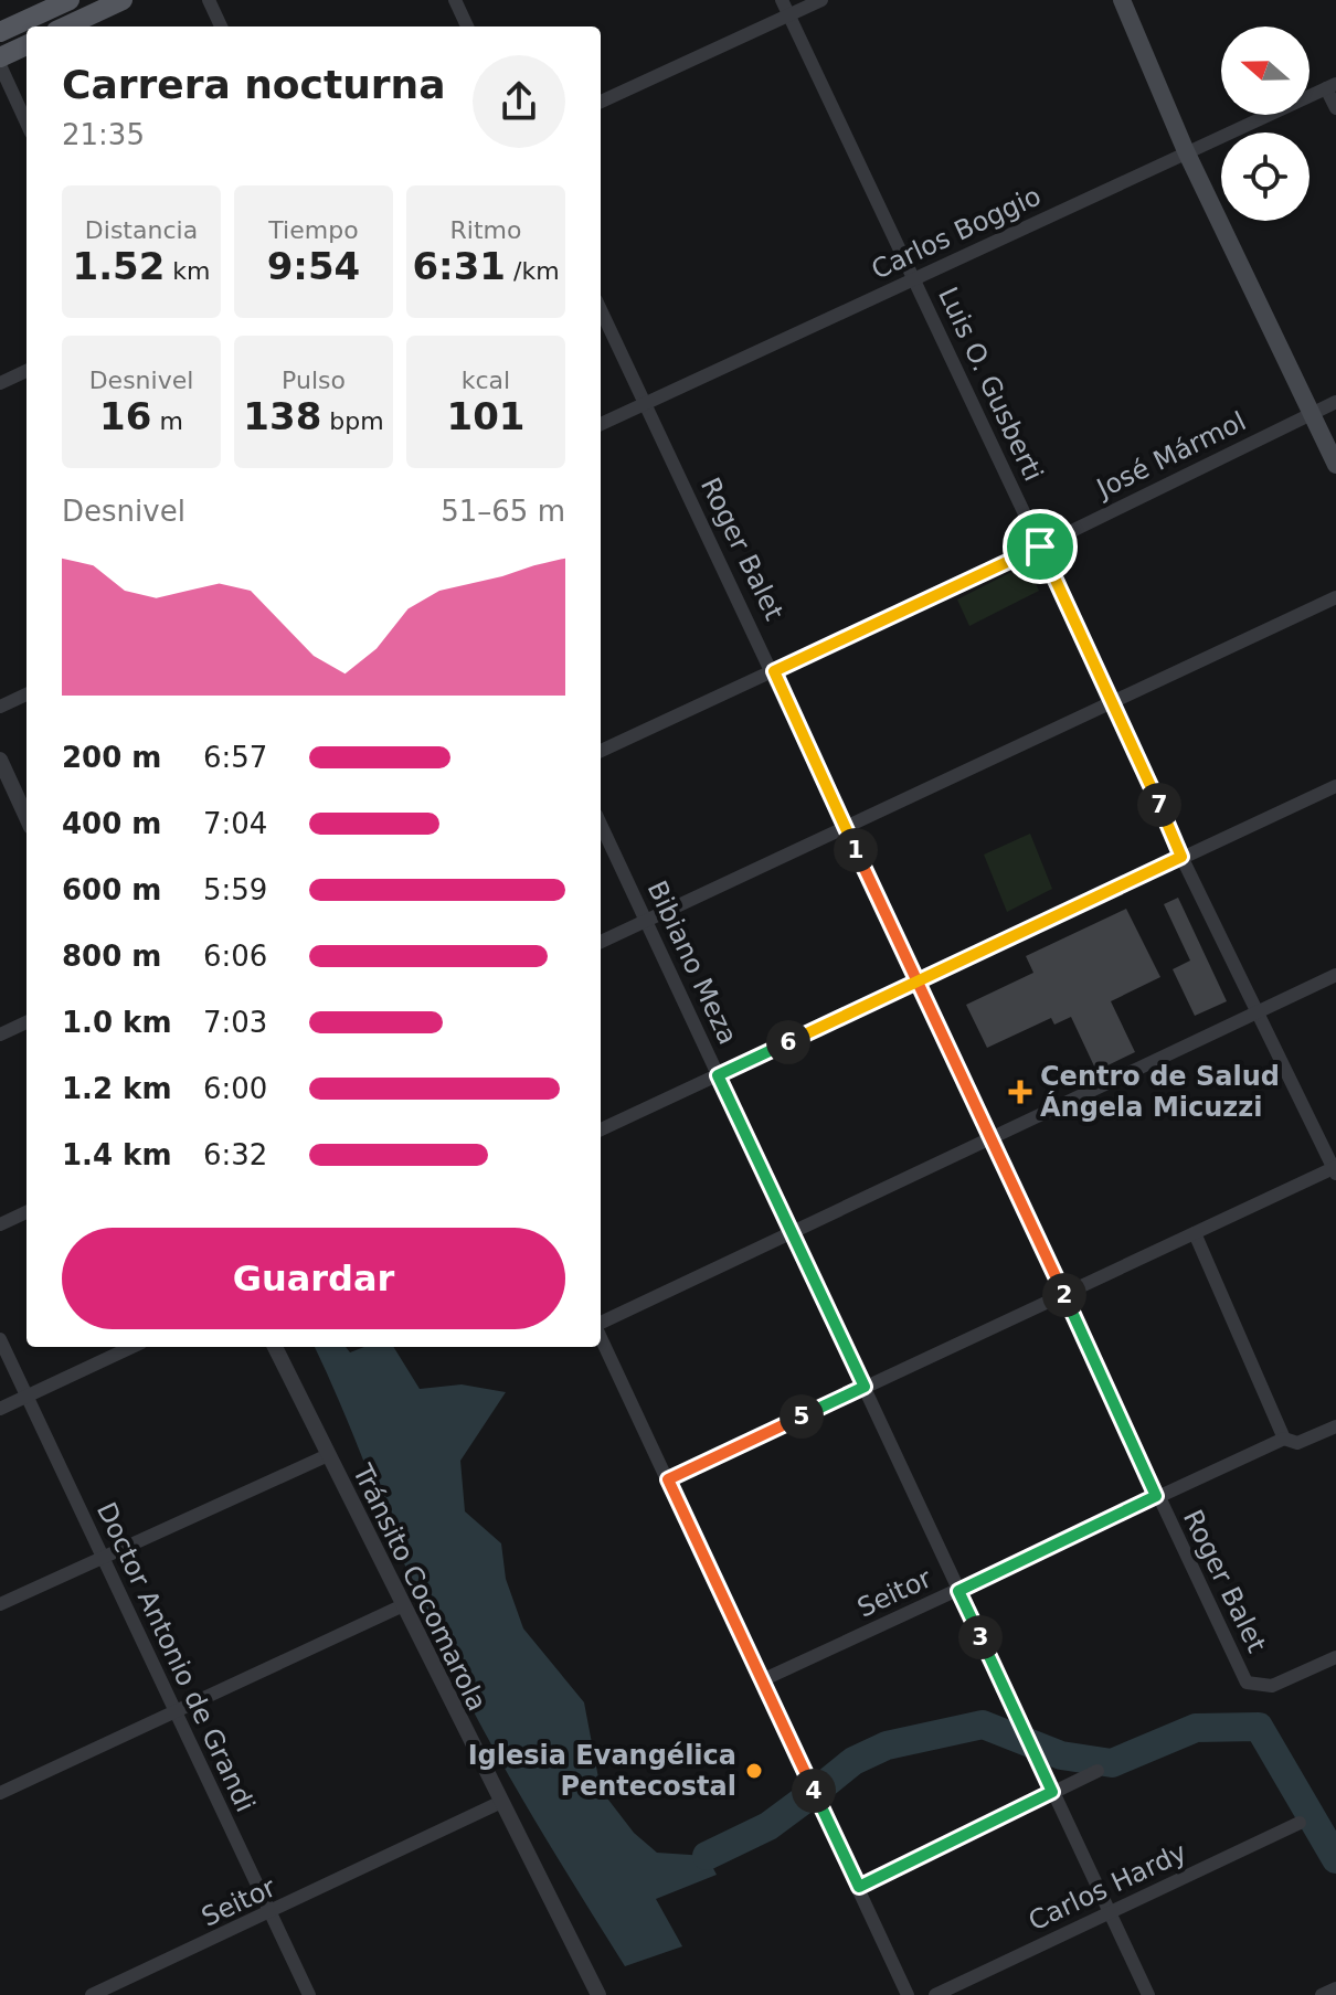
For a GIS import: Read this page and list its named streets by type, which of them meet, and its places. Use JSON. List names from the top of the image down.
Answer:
{
  "streets": {
    "street": [
      "Carlos Boggio",
      "Luis O. Gusberti",
      "José Mármol",
      "Roger Balet",
      "Bibiano Meza",
      "Tránsito Cocomarola",
      "Seitor",
      "Doctor Antonio de Grandi",
      "Carlos Hardy"
    ]
  },
  "crossings": [
    ["Carlos Boggio", "Luis O. Gusberti"],
    ["Carlos Boggio", "Roger Balet"],
    ["Luis O. Gusberti", "José Mármol"],
    ["José Mármol", "Roger Balet"],
    ["Roger Balet", "Seitor"],
    ["Bibiano Meza", "Seitor"],
    ["Bibiano Meza", "Carlos Hardy"],
    ["Tránsito Cocomarola", "Seitor"],
    ["Seitor", "Doctor Antonio de Grandi"]
  ],
  "places": {
    "health": ["Centro de Salud Ángela Micuzzi"],
    "other": ["Iglesia Evangélica Pentecostal"]
  },
  "north": "left",
  "page": {
    "heading": ["Carrera nocturna", "21:35"],
    "stats": [
      ["Distancia", "1.52 km"],
      ["Tiempo", "9:54"],
      ["Ritmo", "6:31 /km"],
      ["Desnivel", "16 m"],
      ["Pulso", "138 bpm"],
      ["kcal", "101"]
    ],
    "chart": ["Desnivel", "51–65 m"],
    "list": [
      {
        "name": "200 m",
        "note": "6:57"
      },
      {
        "name": "400 m",
        "note": "7:04"
      },
      {
        "name": "600 m",
        "note": "5:59"
      },
      {
        "name": "800 m",
        "note": "6:06"
      },
      {
        "name": "1.0 km",
        "note": "7:03"
      },
      {
        "name": "1.2 km",
        "note": "6:00"
      },
      {
        "name": "1.4 km",
        "note": "6:32"
      }
    ],
    "pins": [
      "7",
      "1",
      "6",
      "2",
      "5",
      "3",
      "4"
    ],
    "buttons": "Guardar"
  }
}
